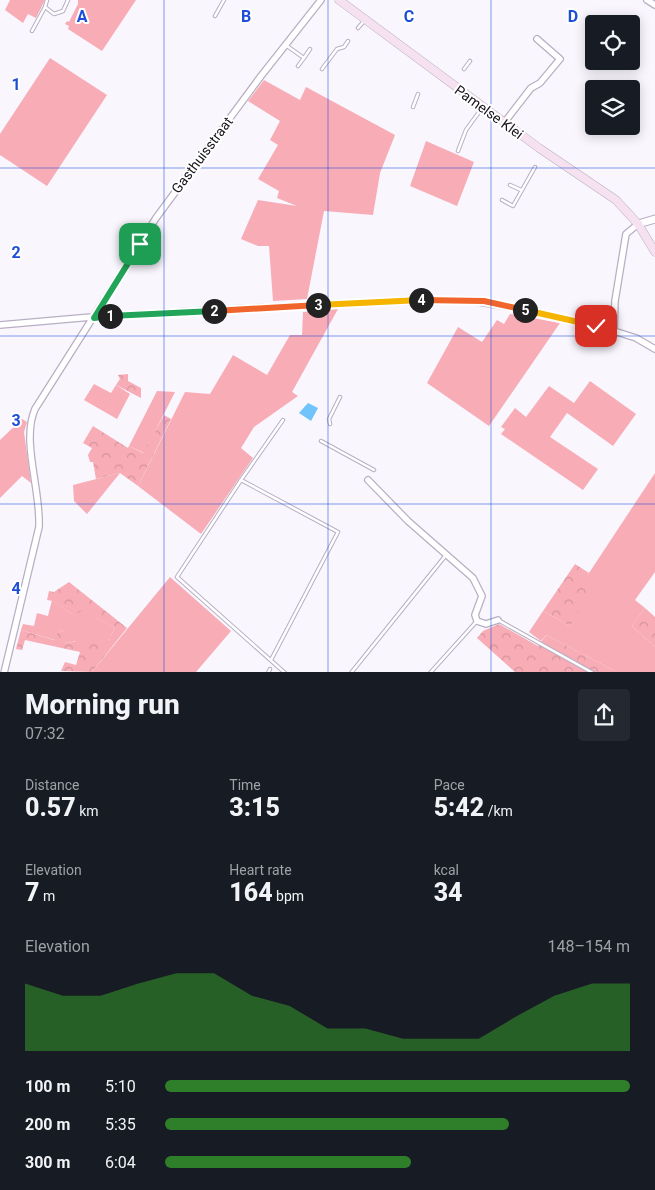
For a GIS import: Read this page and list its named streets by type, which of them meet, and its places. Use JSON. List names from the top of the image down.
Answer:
{
  "streets": {
    "main road": ["Pamelse Klei"],
    "street": ["Gasthuisstraat"]
  },
  "page": {
    "pins": [
      "4",
      "3",
      "5",
      "2",
      "1"
    ],
    "heading": ["Morning run", "07:32"],
    "stats": [
      ["Distance", "0.57 km"],
      ["Time", "3:15"],
      ["Pace", "5:42 /km"],
      ["Elevation", "7 m"],
      ["Heart rate", "164 bpm"],
      ["kcal", "34"]
    ],
    "chart": ["Elevation", "148–154 m"],
    "list": [
      {
        "name": "100 m",
        "note": "5:10"
      },
      {
        "name": "200 m",
        "note": "5:35"
      },
      {
        "name": "300 m",
        "note": "6:04"
      }
    ]
  },
  "grid": {
    "columns": [
      "A",
      "B",
      "C",
      "D"
    ],
    "rows": [
      "1",
      "2",
      "3",
      "4"
    ]
  }
}
